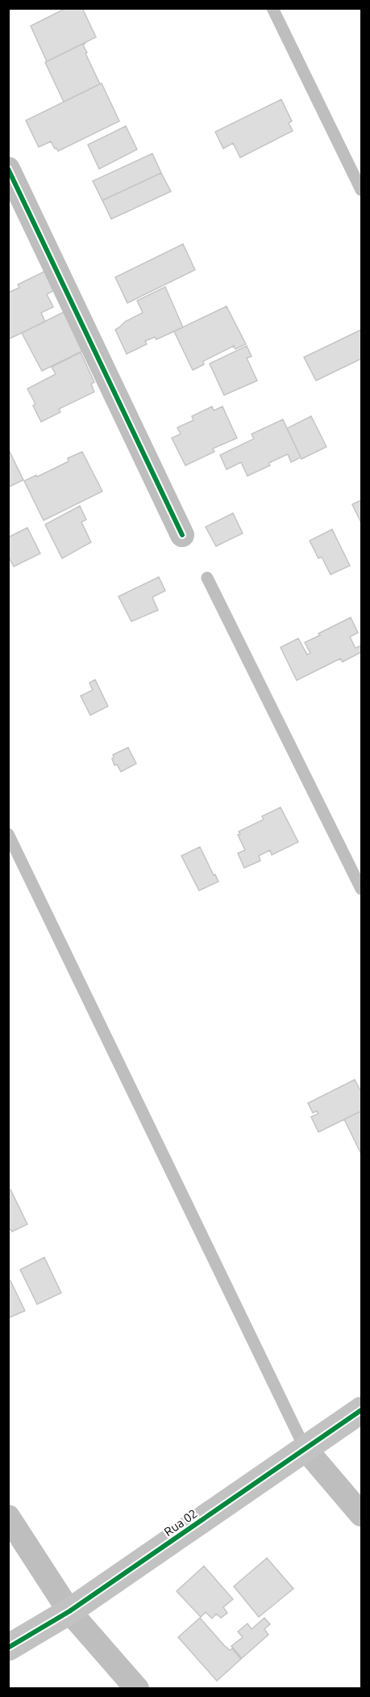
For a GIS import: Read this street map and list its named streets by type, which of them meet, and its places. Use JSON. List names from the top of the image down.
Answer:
{
  "streets": {
    "street": ["Rua 02"]
  }
}
